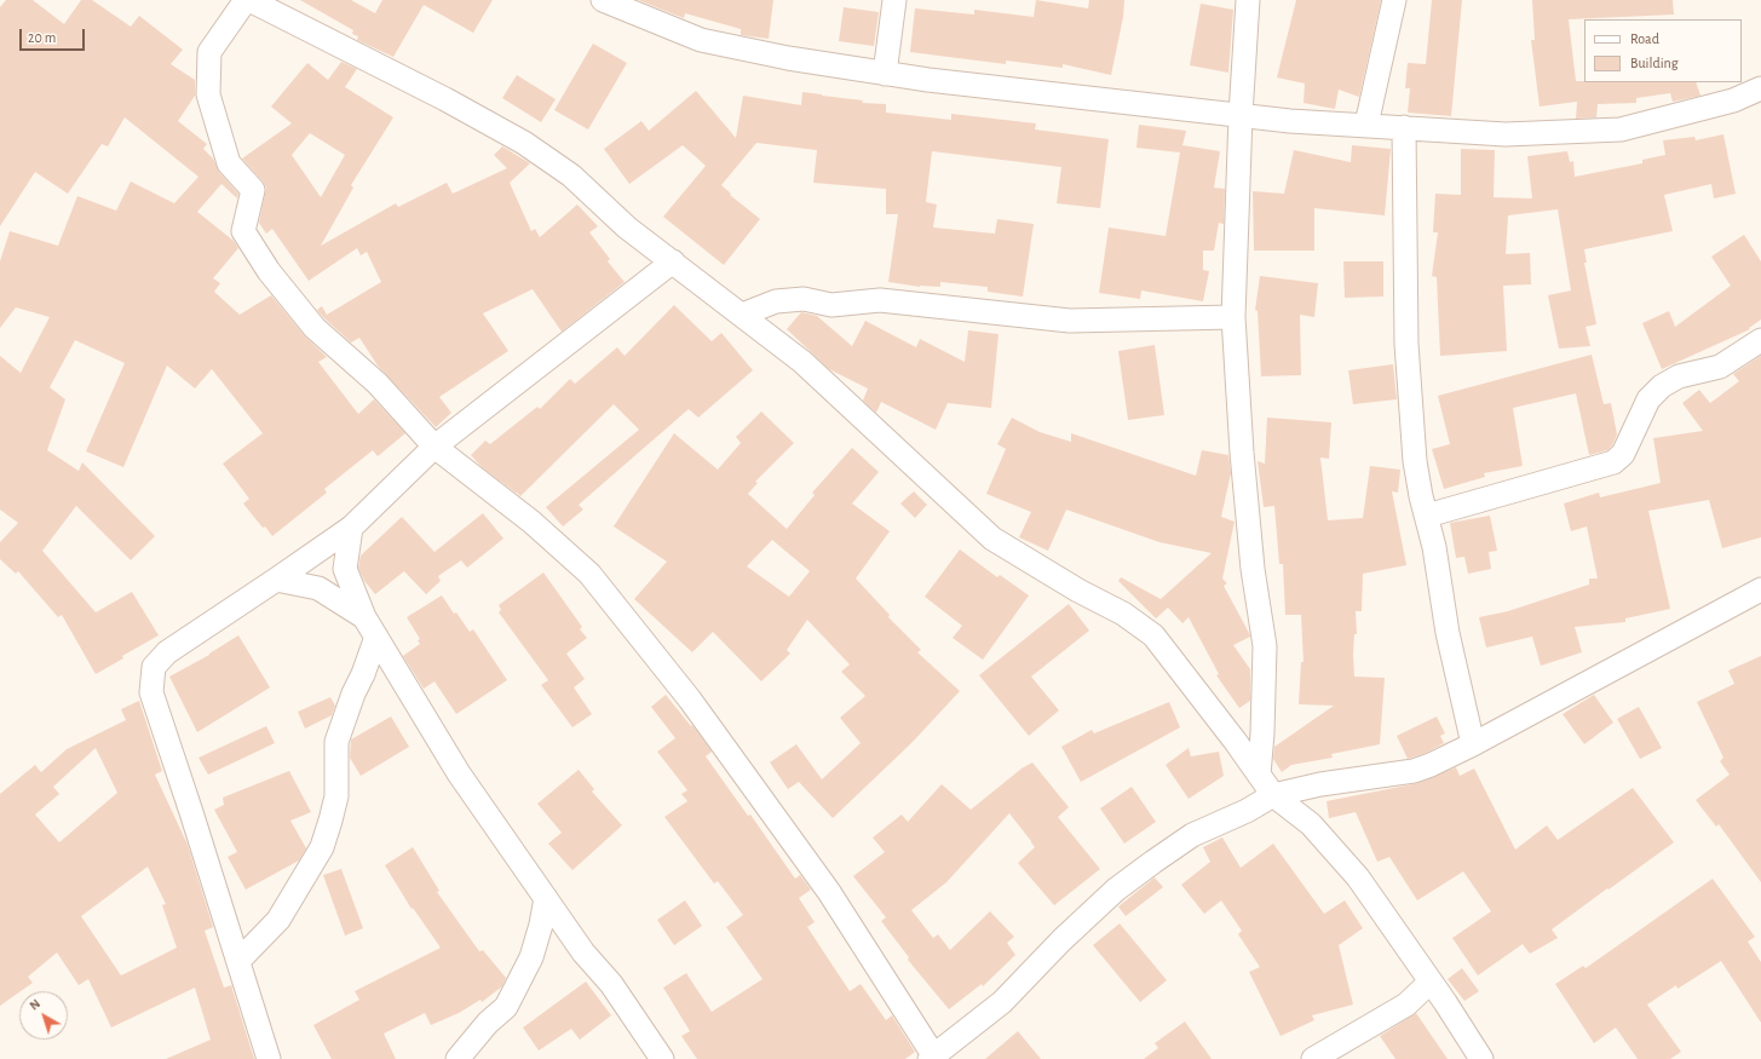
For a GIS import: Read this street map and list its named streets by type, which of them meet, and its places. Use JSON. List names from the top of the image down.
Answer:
{
  "legend": ["Road", "Building"],
  "scale_bar": "20 m",
  "north": "top left"
}
